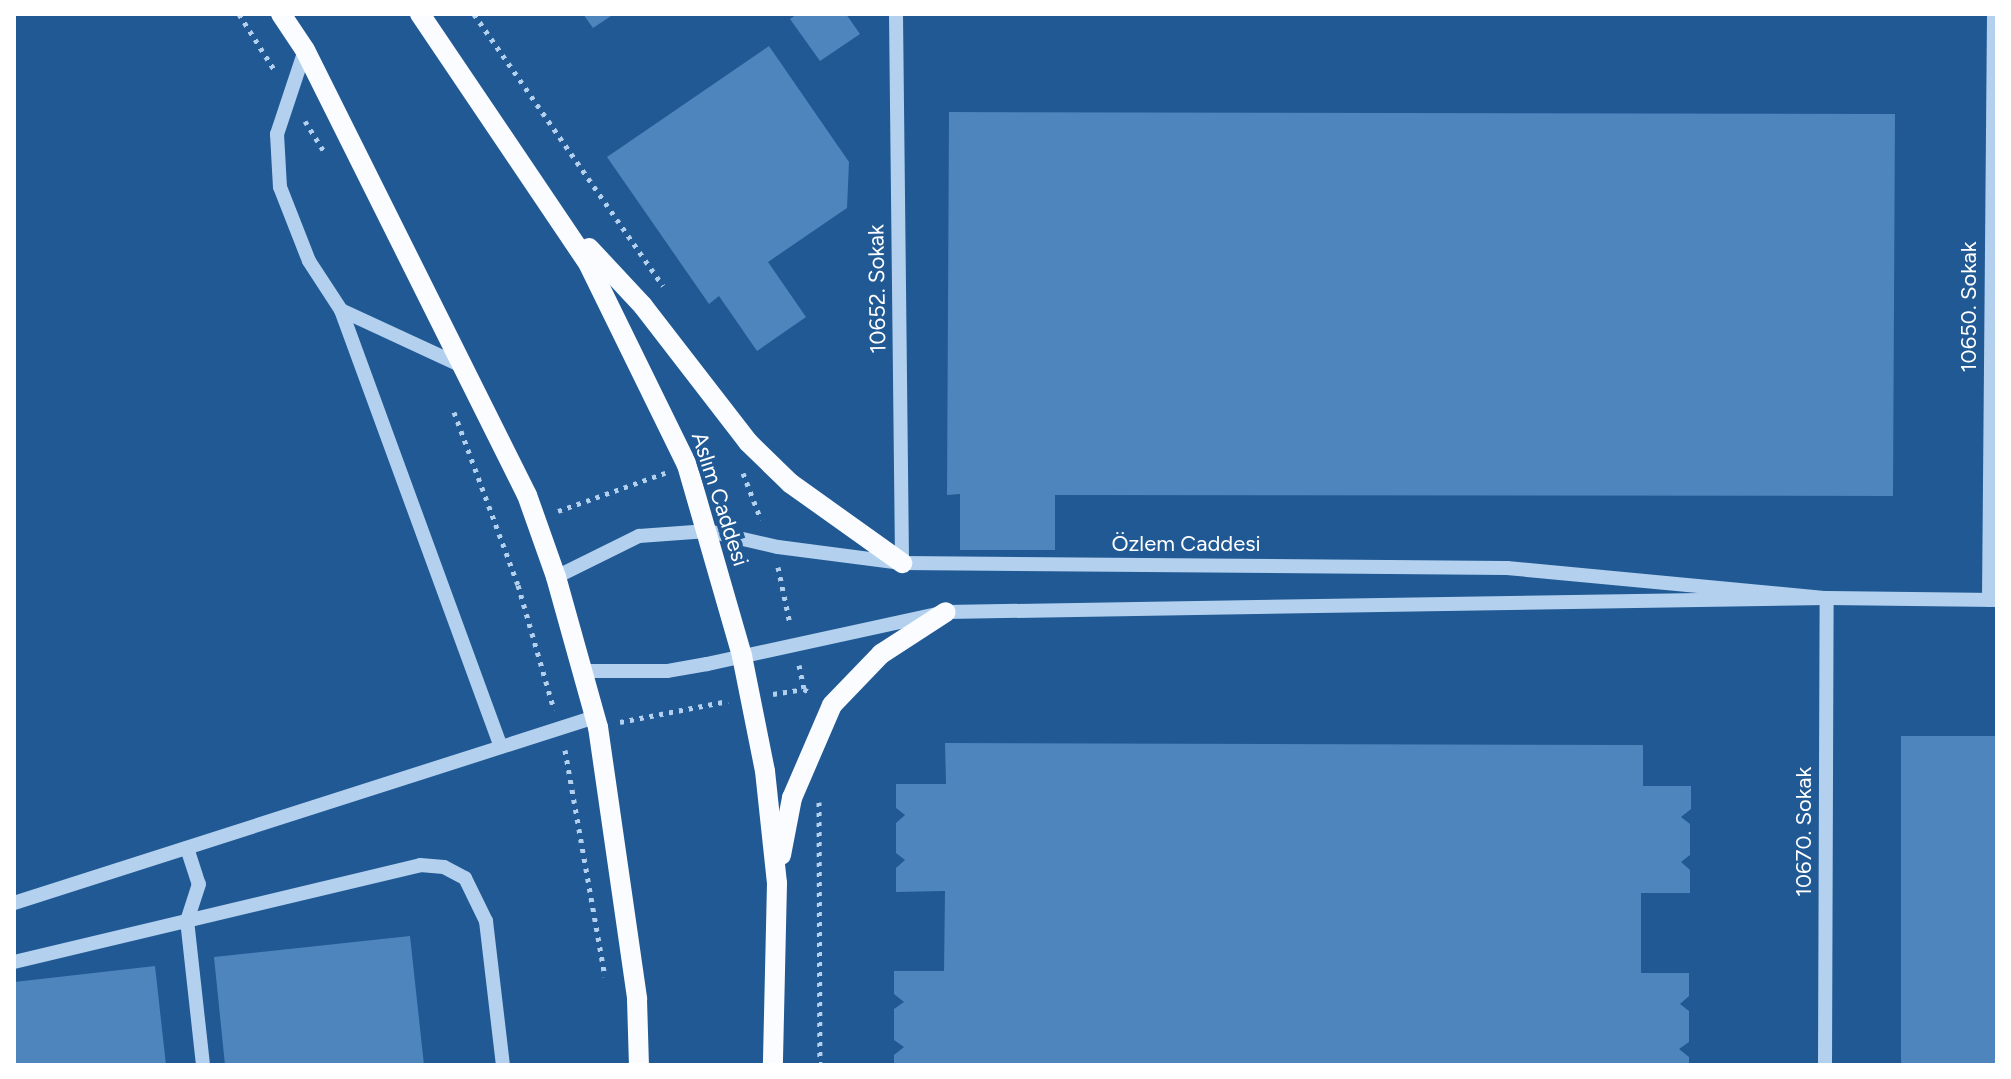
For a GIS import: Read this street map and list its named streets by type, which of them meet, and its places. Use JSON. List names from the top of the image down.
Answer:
{
  "streets": {
    "main road": ["Aslım Caddesi"],
    "street": [
      "10652. Sokak",
      "10650. Sokak",
      "Özlem Caddesi",
      "10670. Sokak"
    ]
  },
  "crossings": [
    ["10652. Sokak", "Özlem Caddesi"],
    ["10650. Sokak", "Özlem Caddesi"],
    ["Aslım Caddesi", "Özlem Caddesi"],
    ["Özlem Caddesi", "10670. Sokak"]
  ]
}
